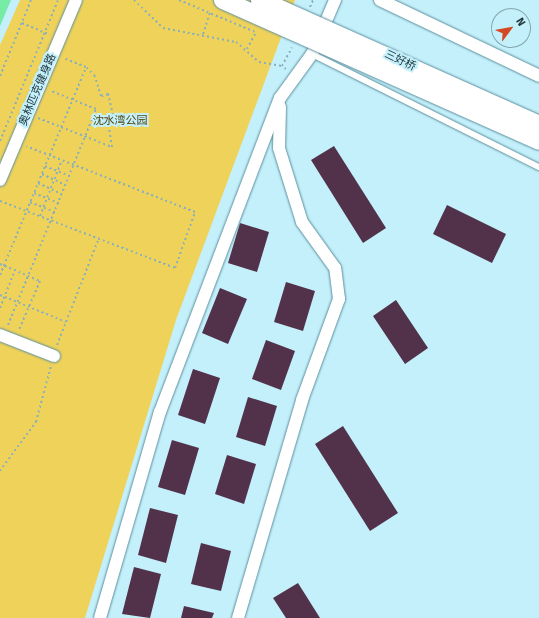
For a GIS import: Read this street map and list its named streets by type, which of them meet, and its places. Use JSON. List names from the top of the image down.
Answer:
{
  "streets": {
    "main road": ["三好桥"],
    "street": ["奥林匹克健身路"]
  },
  "parks": ["沈水湾公园"],
  "north": "top right"
}
